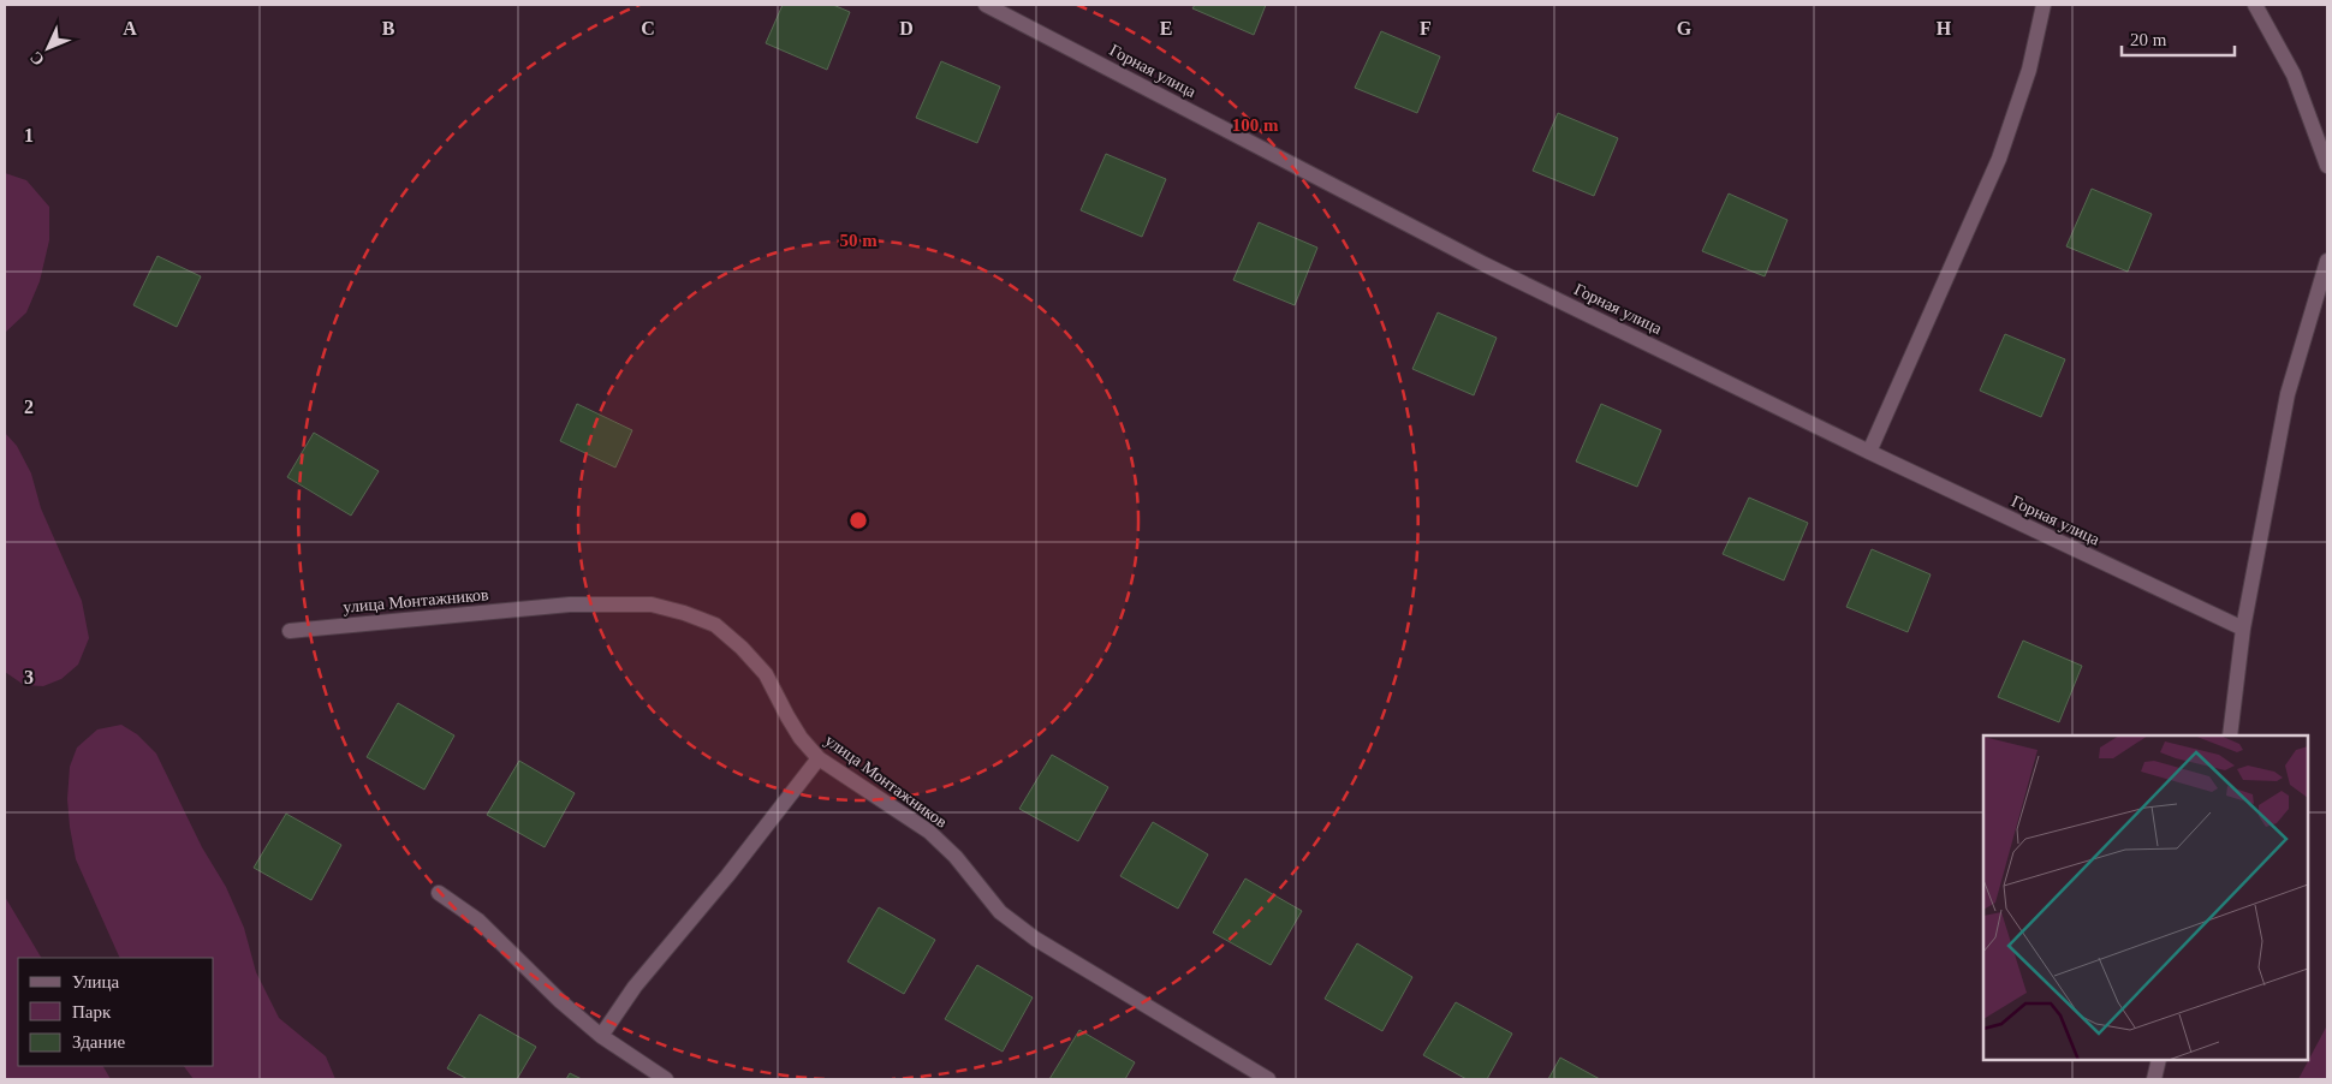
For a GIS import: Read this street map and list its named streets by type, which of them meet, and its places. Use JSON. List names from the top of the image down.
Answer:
{
  "streets": {
    "street": ["Горная улица", "улица Монтажников"]
  },
  "legend": ["Улица", "Парк", "Здание"],
  "scale_bar": "20 m",
  "north": "bottom left",
  "grid": {
    "columns": [
      "A",
      "B",
      "C",
      "D",
      "E",
      "F",
      "G",
      "H"
    ],
    "rows": ["1", "2", "3"]
  },
  "rings": ["100 m", "50 m"]
}
